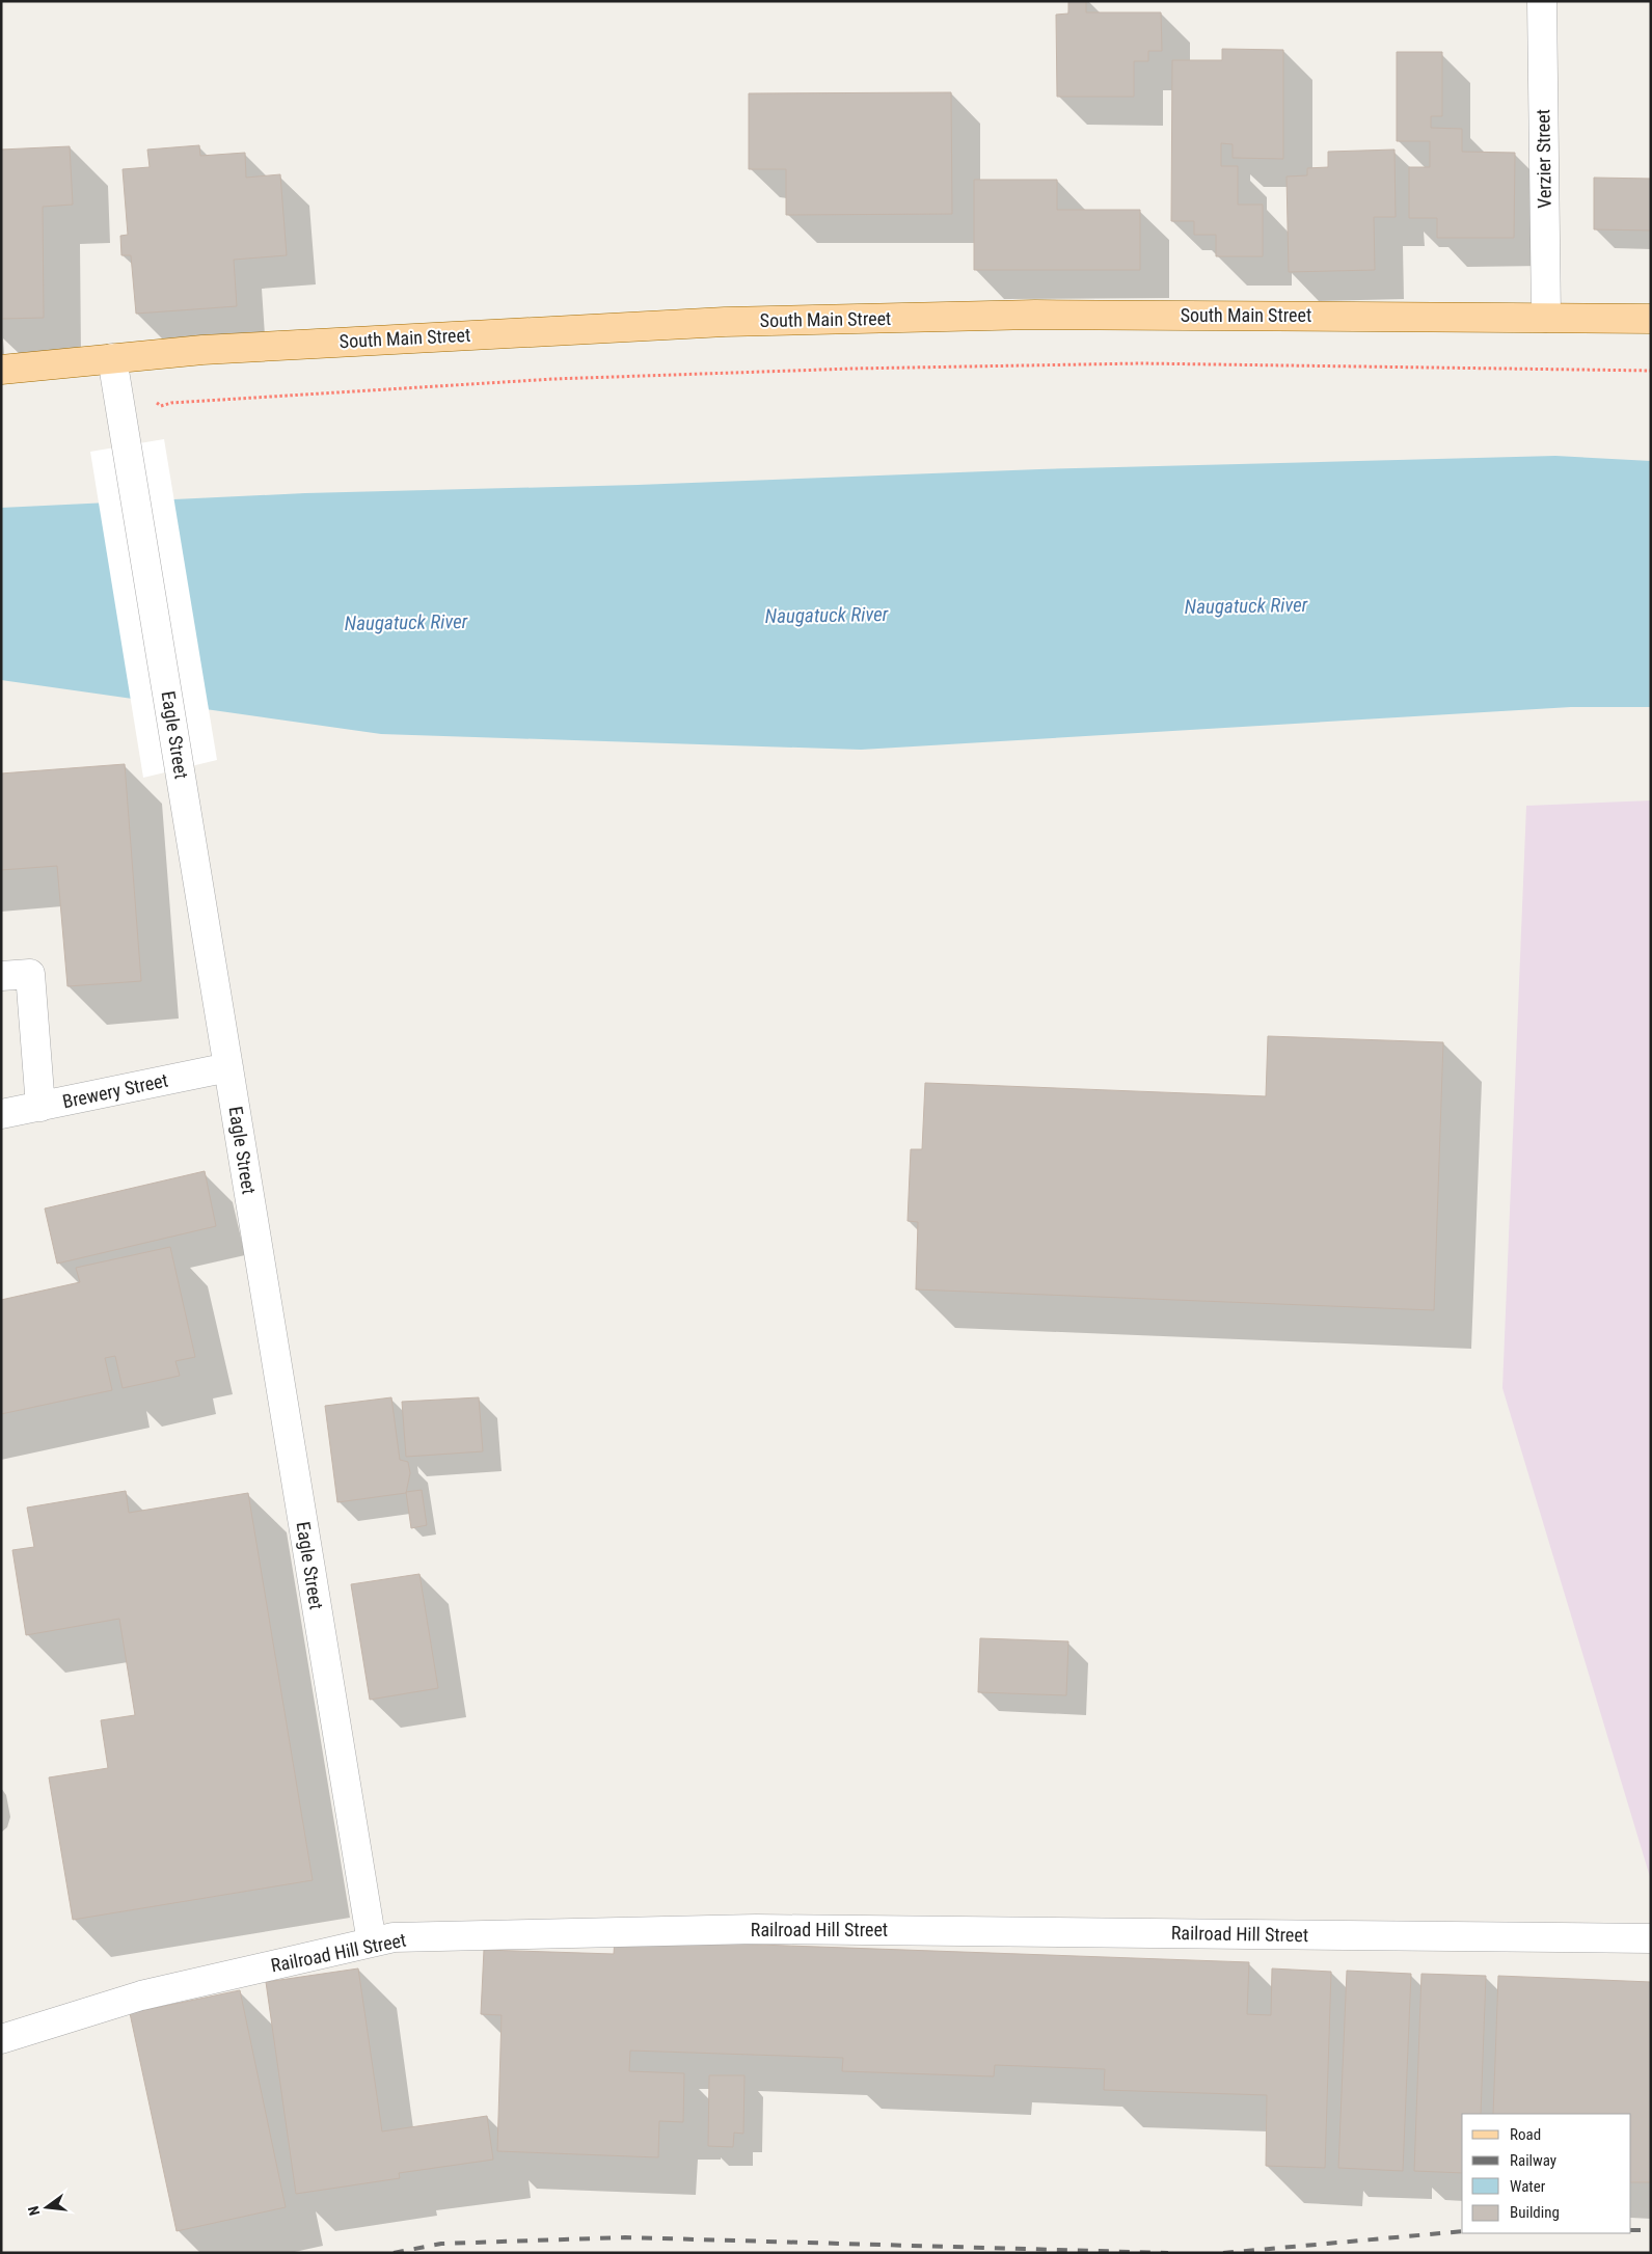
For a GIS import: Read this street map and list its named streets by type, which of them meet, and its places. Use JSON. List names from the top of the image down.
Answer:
{
  "streets": {
    "main road": ["South Main Street"],
    "street": [
      "Verzier Street",
      "Eagle Street",
      "Brewery Street",
      "Railroad Hill Street"
    ]
  },
  "crossings": [
    ["Verzier Street", "South Main Street"],
    ["South Main Street", "Eagle Street"],
    ["Eagle Street", "Brewery Street"],
    ["Eagle Street", "Railroad Hill Street"]
  ],
  "water": ["Naugatuck River"],
  "legend": [
    "Road",
    "Railway",
    "Water",
    "Building"
  ],
  "north": "left"
}
